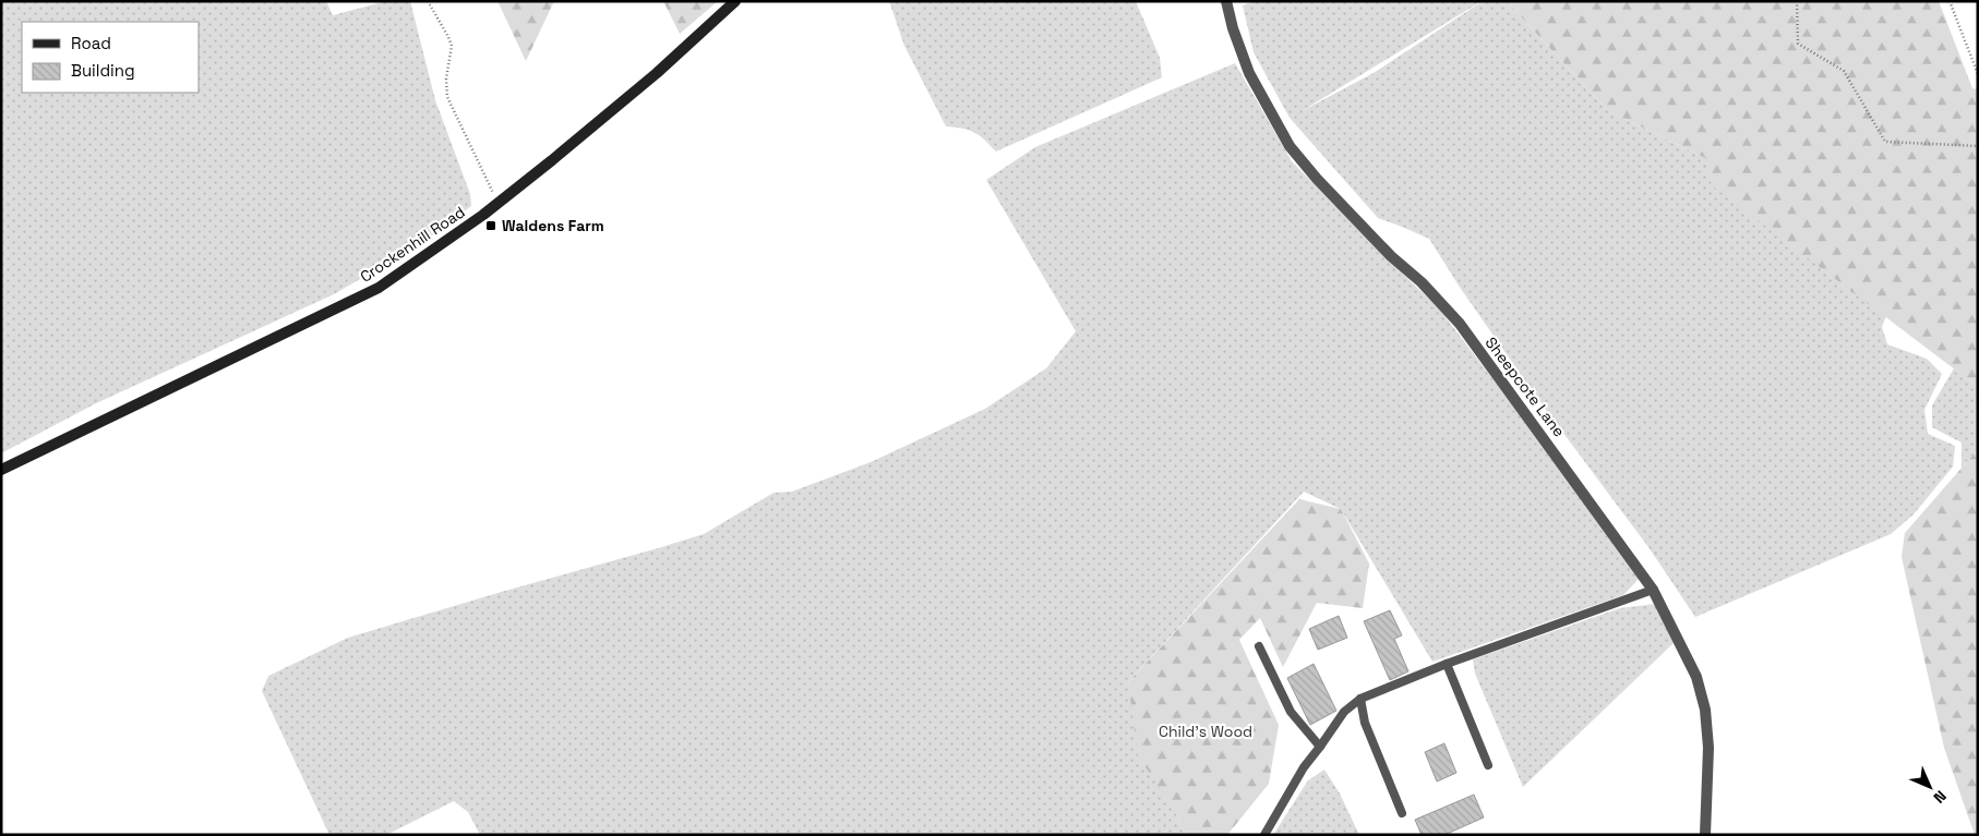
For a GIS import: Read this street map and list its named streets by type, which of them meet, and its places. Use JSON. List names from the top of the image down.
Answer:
{
  "streets": {
    "main road": ["Crockenhill Road"],
    "street": ["Sheepcote Lane"]
  },
  "parks": ["Child's Wood"],
  "places": {
    "transit": ["Waldens Farm"]
  },
  "legend": ["Road", "Building"],
  "north": "bottom right"
}
